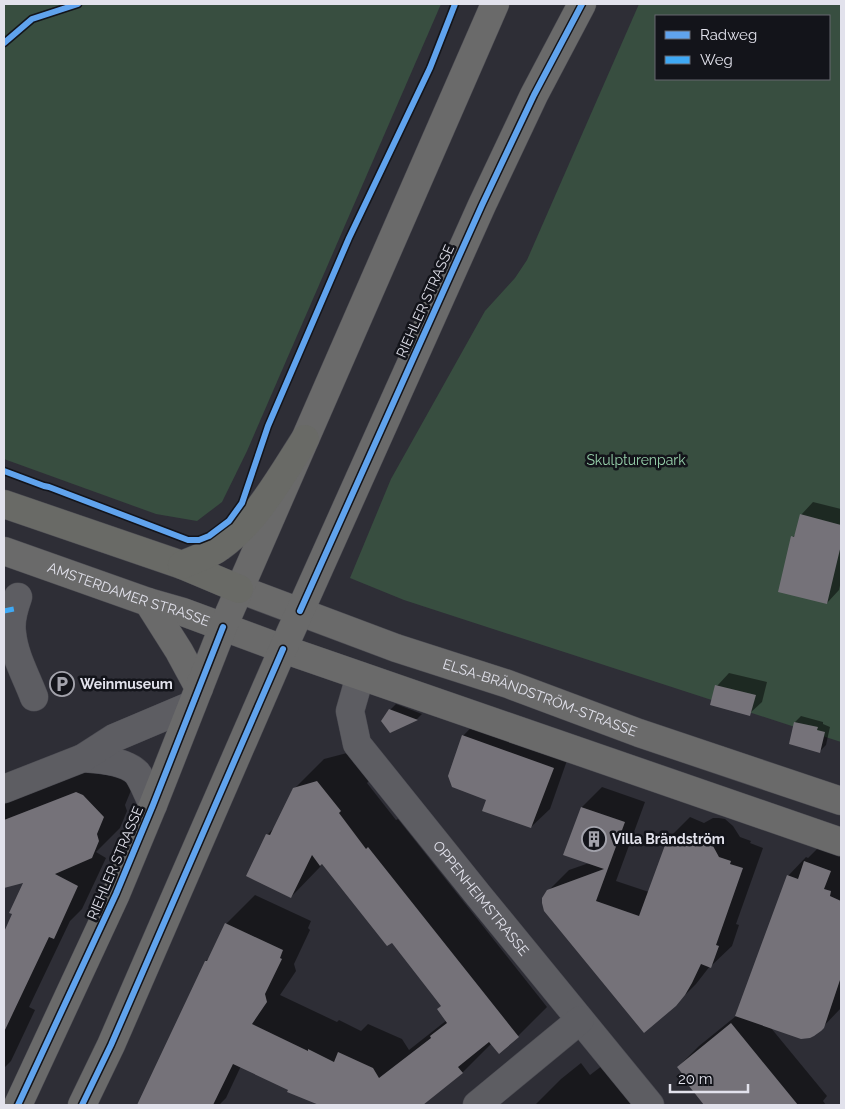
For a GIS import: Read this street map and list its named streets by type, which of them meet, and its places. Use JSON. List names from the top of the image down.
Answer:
{
  "streets": {
    "main road": ["RIEHLER STRASSE", "AMSTERDAMER STRASSE", "ELSA-BRÄNDSTRÖM-STRASSE"],
    "street": ["OPPENHEIMSTRASSE"]
  },
  "crossings": [
    ["RIEHLER STRASSE", "AMSTERDAMER STRASSE"],
    ["RIEHLER STRASSE", "ELSA-BRÄNDSTRÖM-STRASSE"]
  ],
  "parks": ["Skulpturenpark"],
  "places": {
    "parking": ["Weinmuseum"],
    "building": ["Villa Brändström"]
  },
  "legend": ["Radweg", "Weg"],
  "scale_bar": "20 m"
}
